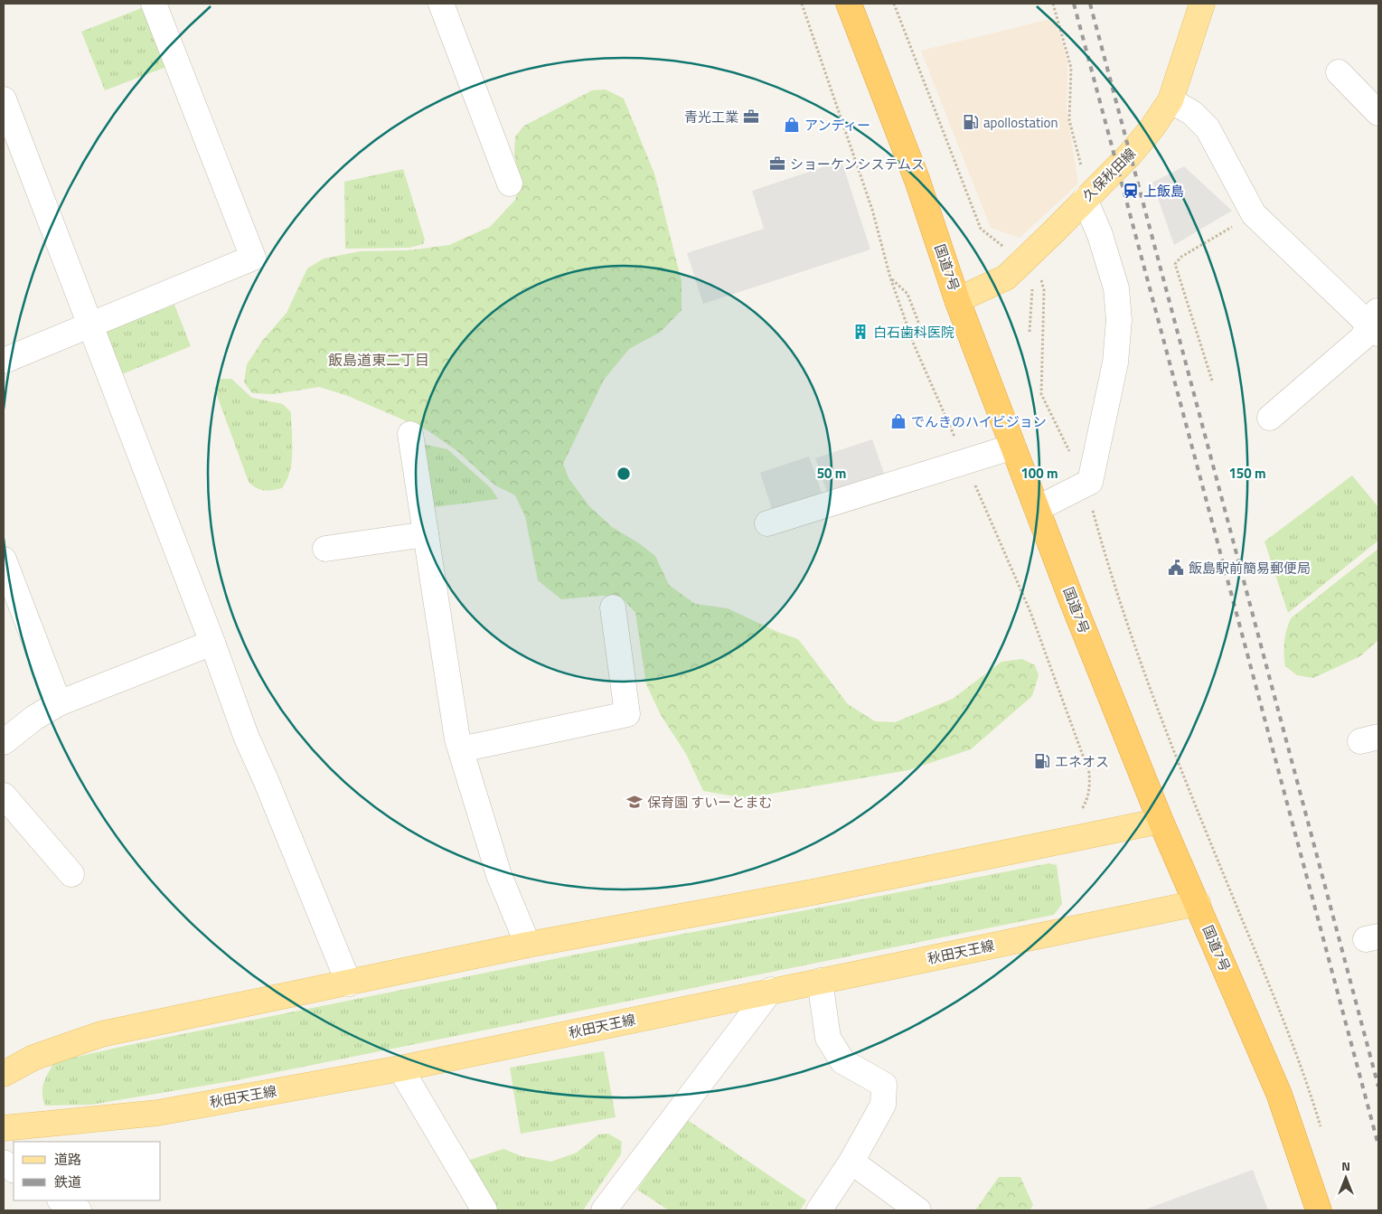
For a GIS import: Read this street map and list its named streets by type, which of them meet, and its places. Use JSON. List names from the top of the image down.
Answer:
{
  "streets": {
    "highway": ["国道7号"],
    "main road": ["久保秋田線", "秋田天王線"]
  },
  "crossings": [
    ["久保秋田線", "国道7号"],
    ["国道7号", "秋田天王線"]
  ],
  "districts": ["飯島道東二丁目"],
  "places": {
    "office": ["青光工業", "ショーケンシステムス"],
    "fuel station": ["apollostation", "エネオス"],
    "shop": ["アンディー", "でんきのハイビジョン"],
    "station": ["上飯島"],
    "building": ["白石歯科医院"],
    "public building": ["飯島駅前簡易郵便局"],
    "school or university": ["保育園 すいーとまむ"]
  },
  "legend": ["道路", "鉄道"],
  "north": "top",
  "rings": ["50 m", "100 m", "150 m"]
}
